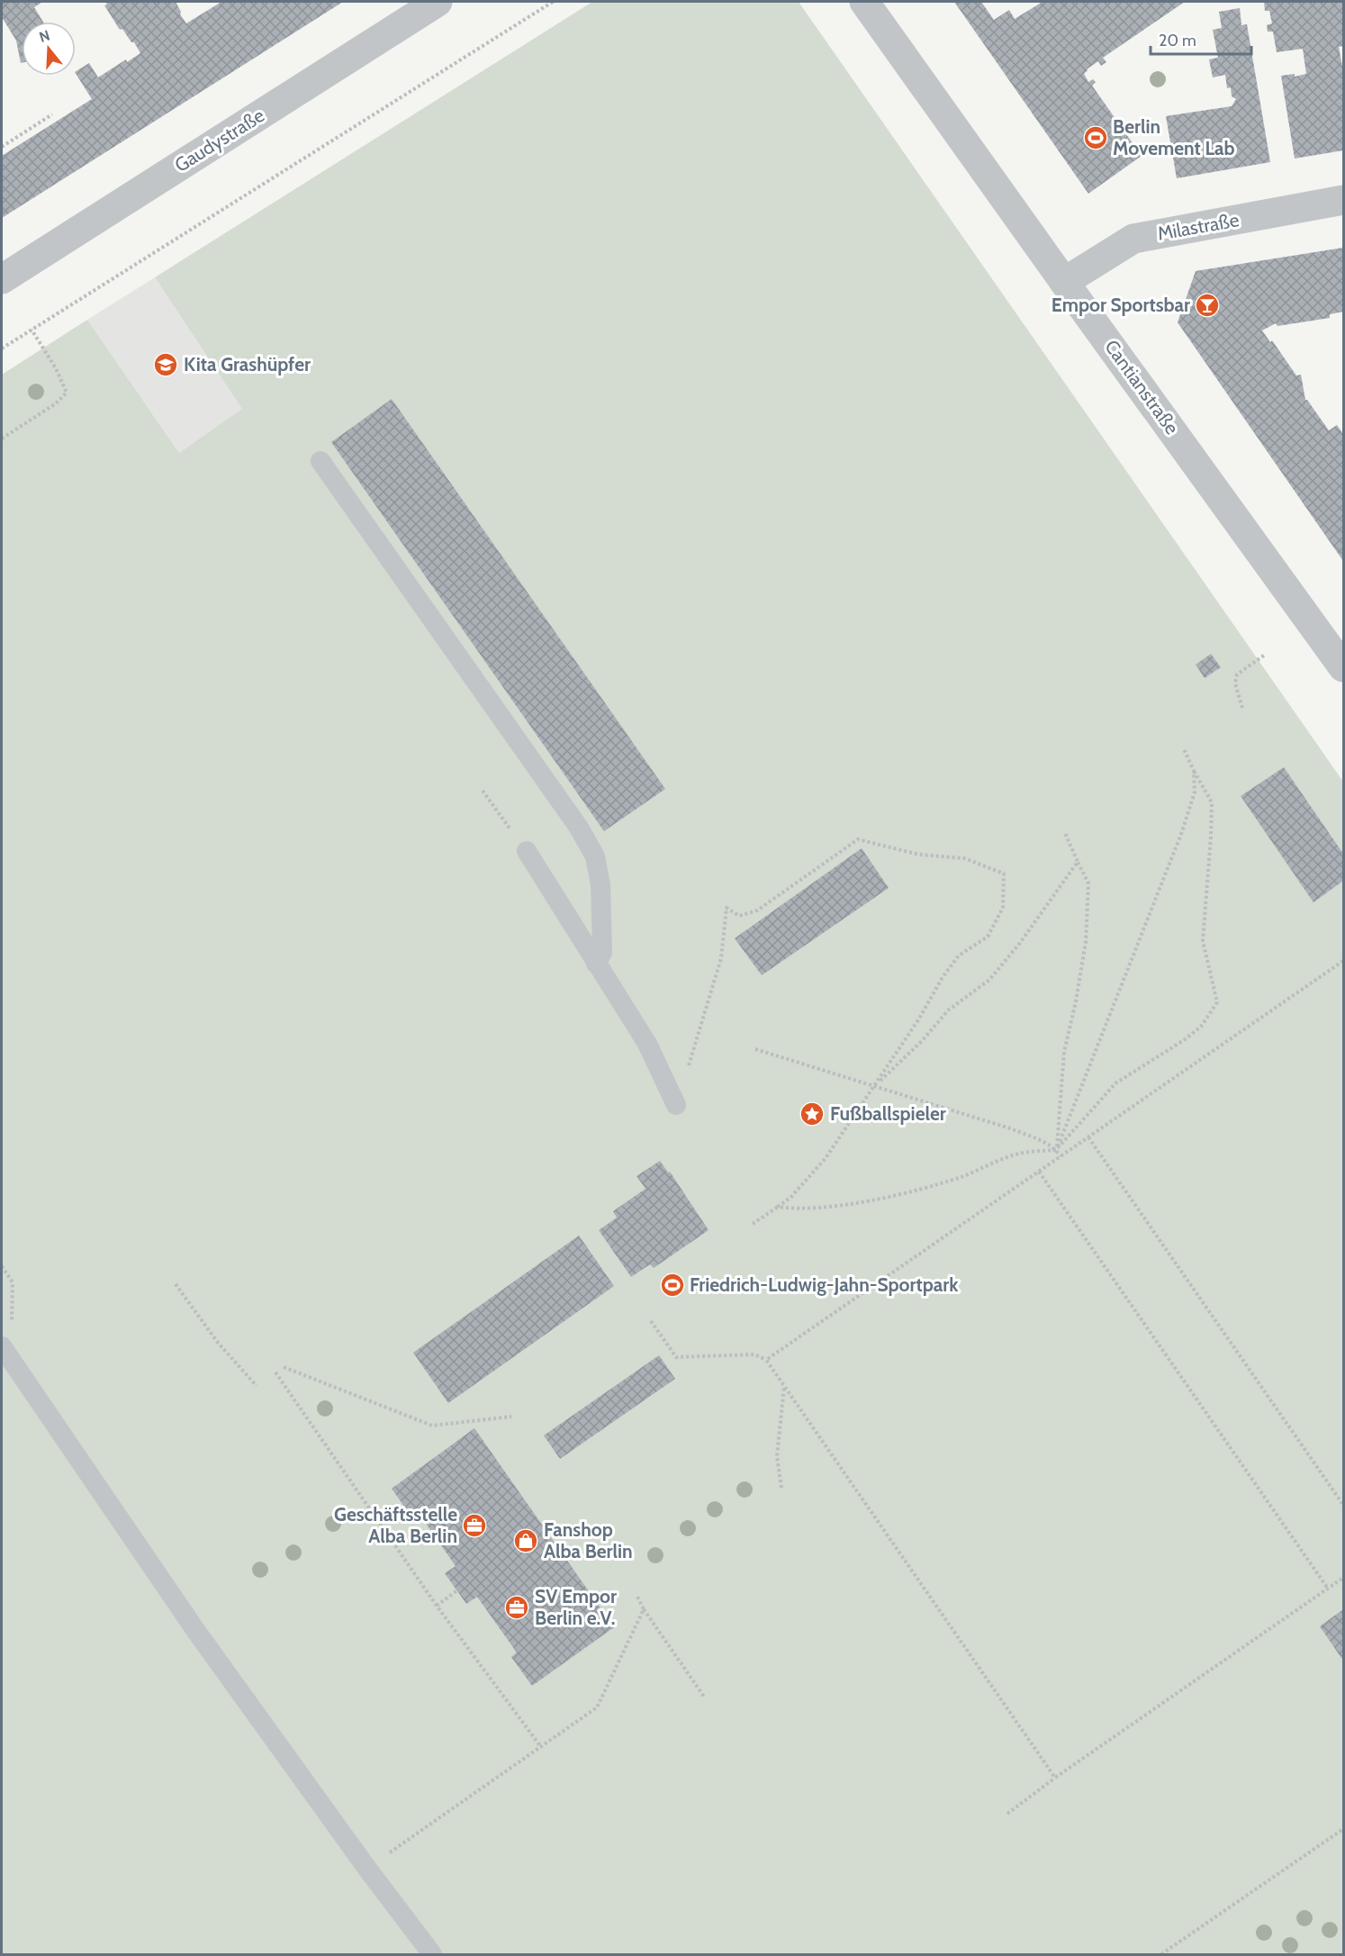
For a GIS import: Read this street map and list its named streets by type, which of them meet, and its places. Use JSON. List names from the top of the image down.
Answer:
{
  "streets": {
    "street": ["Gaudystraße", "Milastraße", "Cantianstraße"]
  },
  "crossings": [
    ["Milastraße", "Cantianstraße"]
  ],
  "places": {
    "sports": ["Berlin Movement Lab", "Friedrich-Ludwig-Jahn-Sportpark"],
    "bar": ["Empor Sportsbar"],
    "school or university": ["Kita Grashüpfer"],
    "place": ["Fußballspieler"],
    "office": ["Geschäftsstelle Alba Berlin", "SV Empor Berlin e.V."],
    "shop": ["Fanshop Alba Berlin"]
  },
  "scale_bar": "20 m",
  "north": "top"
}
